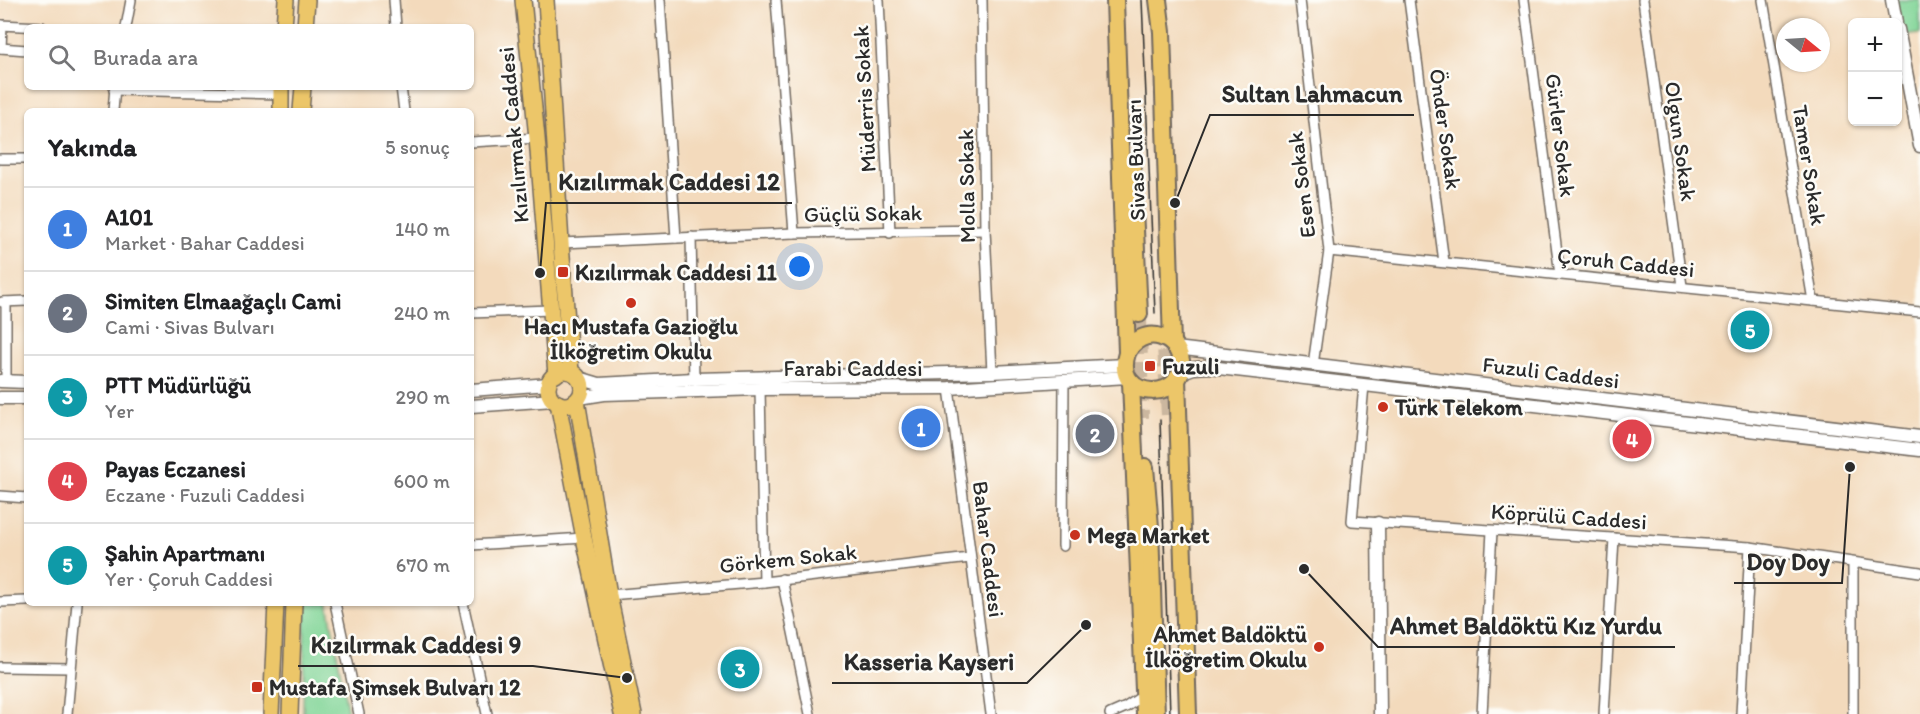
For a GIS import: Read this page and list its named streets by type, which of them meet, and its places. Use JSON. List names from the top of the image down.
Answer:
{
  "streets": {
    "highway": ["Sivas Bulvarı"],
    "main road": ["Kızılırmak Caddesi"],
    "street": [
      "Müderris Sokak",
      "Önder Sokak",
      "Gürler Sokak",
      "Olgun Sokak",
      "Tamer Sokak",
      "Esen Sokak",
      "Molla Sokak",
      "Güçlü Sokak",
      "Çoruh Caddesi",
      "Farabi Caddesi",
      "Fuzuli Caddesi",
      "Köprülü Caddesi",
      "Bahar Caddesi",
      "Görkem Sokak"
    ]
  },
  "crossings": [
    ["Müderris Sokak", "Güçlü Sokak"],
    ["Önder Sokak", "Çoruh Caddesi"],
    ["Kızılırmak Caddesi", "Güçlü Sokak"],
    ["Kızılırmak Caddesi", "Farabi Caddesi"],
    ["Gürler Sokak", "Çoruh Caddesi"],
    ["Olgun Sokak", "Çoruh Caddesi"],
    ["Tamer Sokak", "Çoruh Caddesi"],
    ["Esen Sokak", "Çoruh Caddesi"],
    ["Esen Sokak", "Fuzuli Caddesi"],
    ["Molla Sokak", "Güçlü Sokak"],
    ["Molla Sokak", "Farabi Caddesi"],
    ["Farabi Caddesi", "Fuzuli Caddesi"],
    ["Farabi Caddesi", "Bahar Caddesi"],
    ["Fuzuli Caddesi", "Köprülü Caddesi"],
    ["Bahar Caddesi", "Görkem Sokak"]
  ],
  "places": {
    "other": [
      "Sultan Lahmacun",
      "Kızılırmak Caddesi 12",
      "Hacı Mustafa Gazioğlu İlköğretim Okulu",
      "Türk Telekom",
      "Doy Doy",
      "Mega Market",
      "Ahmet Baldöktü Kız Yurdu",
      "Kasseria Kayseri",
      "Ahmet Baldöktü İlköğretim Okulu",
      "Kızılırmak Caddesi 9"
    ],
    "transit": ["Kızılırmak Caddesi 11", "Fuzuli", "Mustafa Şimsek Bulvarı 12"]
  },
  "north": "right",
  "page": {
    "map_buttons": ["+", "−"],
    "search": "Burada ara",
    "heading": ["Yakında", "5 sonuç"],
    "list": [
      {
        "mark": "1",
        "name": "A101",
        "note": "Market · Bahar Caddesi",
        "value": "140 m"
      },
      {
        "mark": "2",
        "name": "Simiten Elmaağaçlı Cami",
        "note": "Cami · Sivas Bulvarı",
        "value": "240 m"
      },
      {
        "mark": "3",
        "name": "PTT Müdürlüğü",
        "note": "Yer",
        "value": "290 m"
      },
      {
        "mark": "4",
        "name": "Payas Eczanesi",
        "note": "Eczane · Fuzuli Caddesi",
        "value": "600 m"
      },
      {
        "mark": "5",
        "name": "Şahin Apartmanı",
        "note": "Yer · Çoruh Caddesi",
        "value": "670 m"
      }
    ],
    "pins": [
      "5",
      "1",
      "2",
      "4",
      "3"
    ]
  }
}
